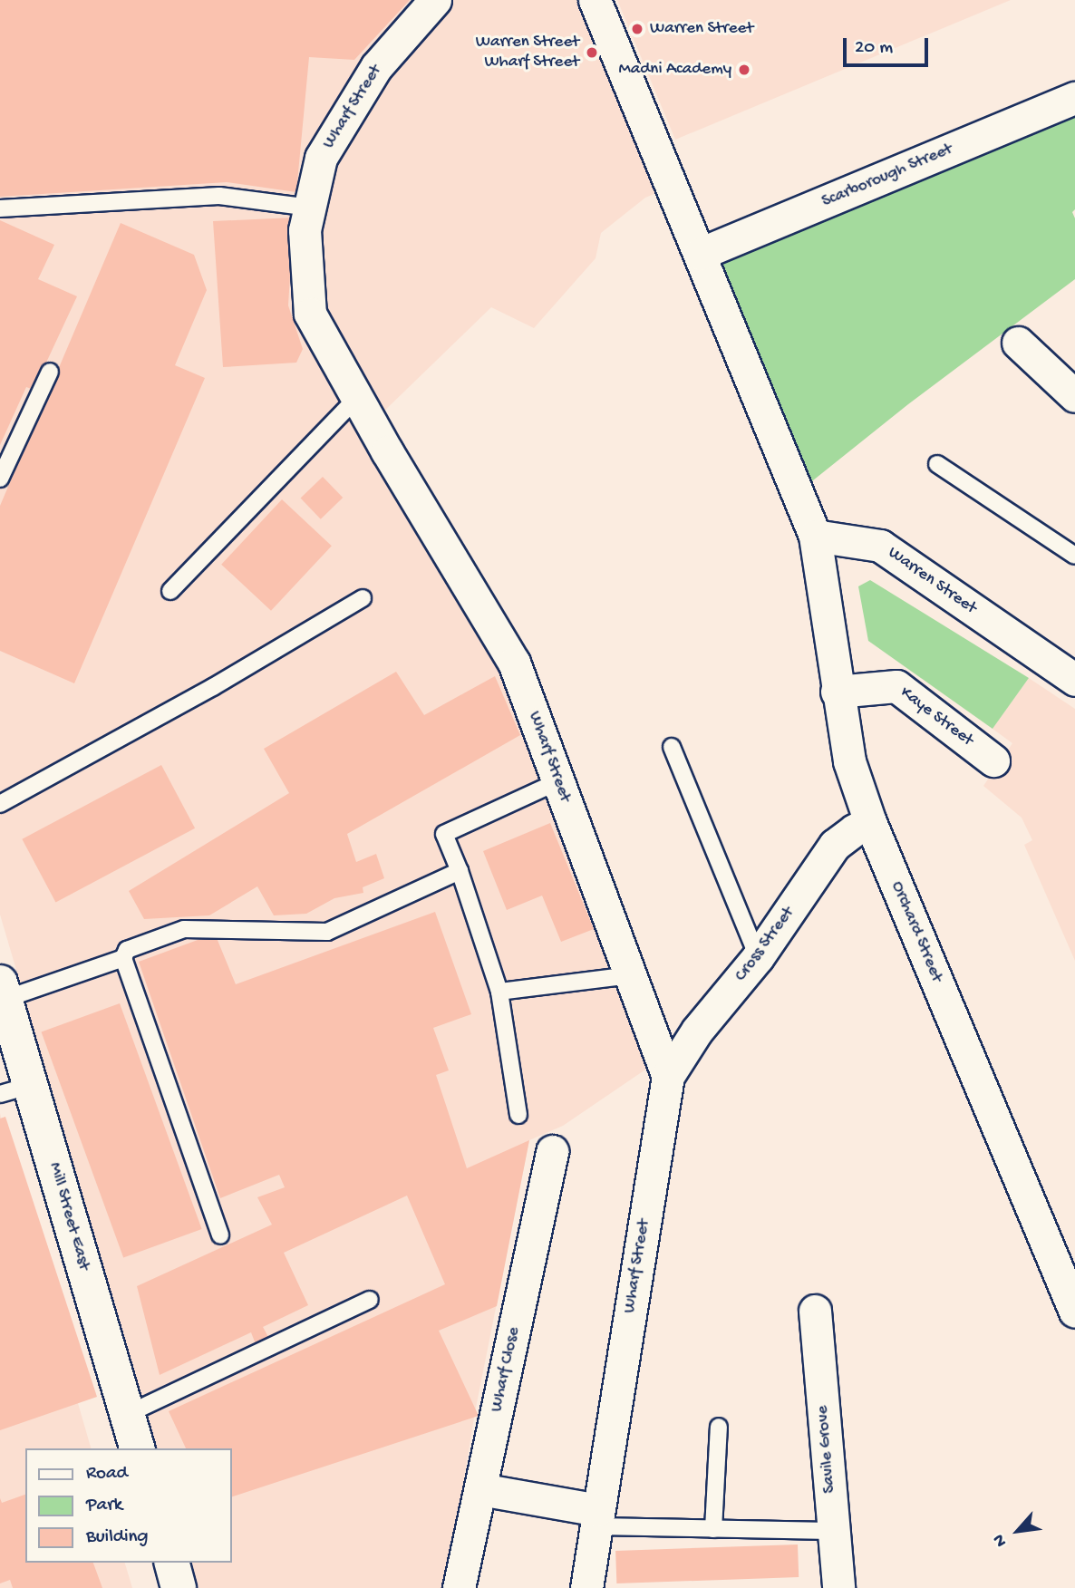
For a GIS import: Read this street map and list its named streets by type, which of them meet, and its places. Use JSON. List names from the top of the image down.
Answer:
{
  "streets": {
    "street": [
      "Wharf Street",
      "Scarborough Street",
      "Warren Street",
      "Kaye Street",
      "Orchard Street",
      "Cross Street",
      "Mill Street East",
      "Wharf Close",
      "Savile Grove"
    ]
  },
  "crossings": [
    ["Wharf Street", "Cross Street"],
    ["Warren Street", "Orchard Street"],
    ["Kaye Street", "Orchard Street"],
    ["Orchard Street", "Cross Street"]
  ],
  "places": ["Warren Street", "Warren Street Wharf Street", "Madni Academy"],
  "legend": ["Road", "Park", "Building"],
  "scale_bar": "20 m",
  "north": "bottom left"
}
